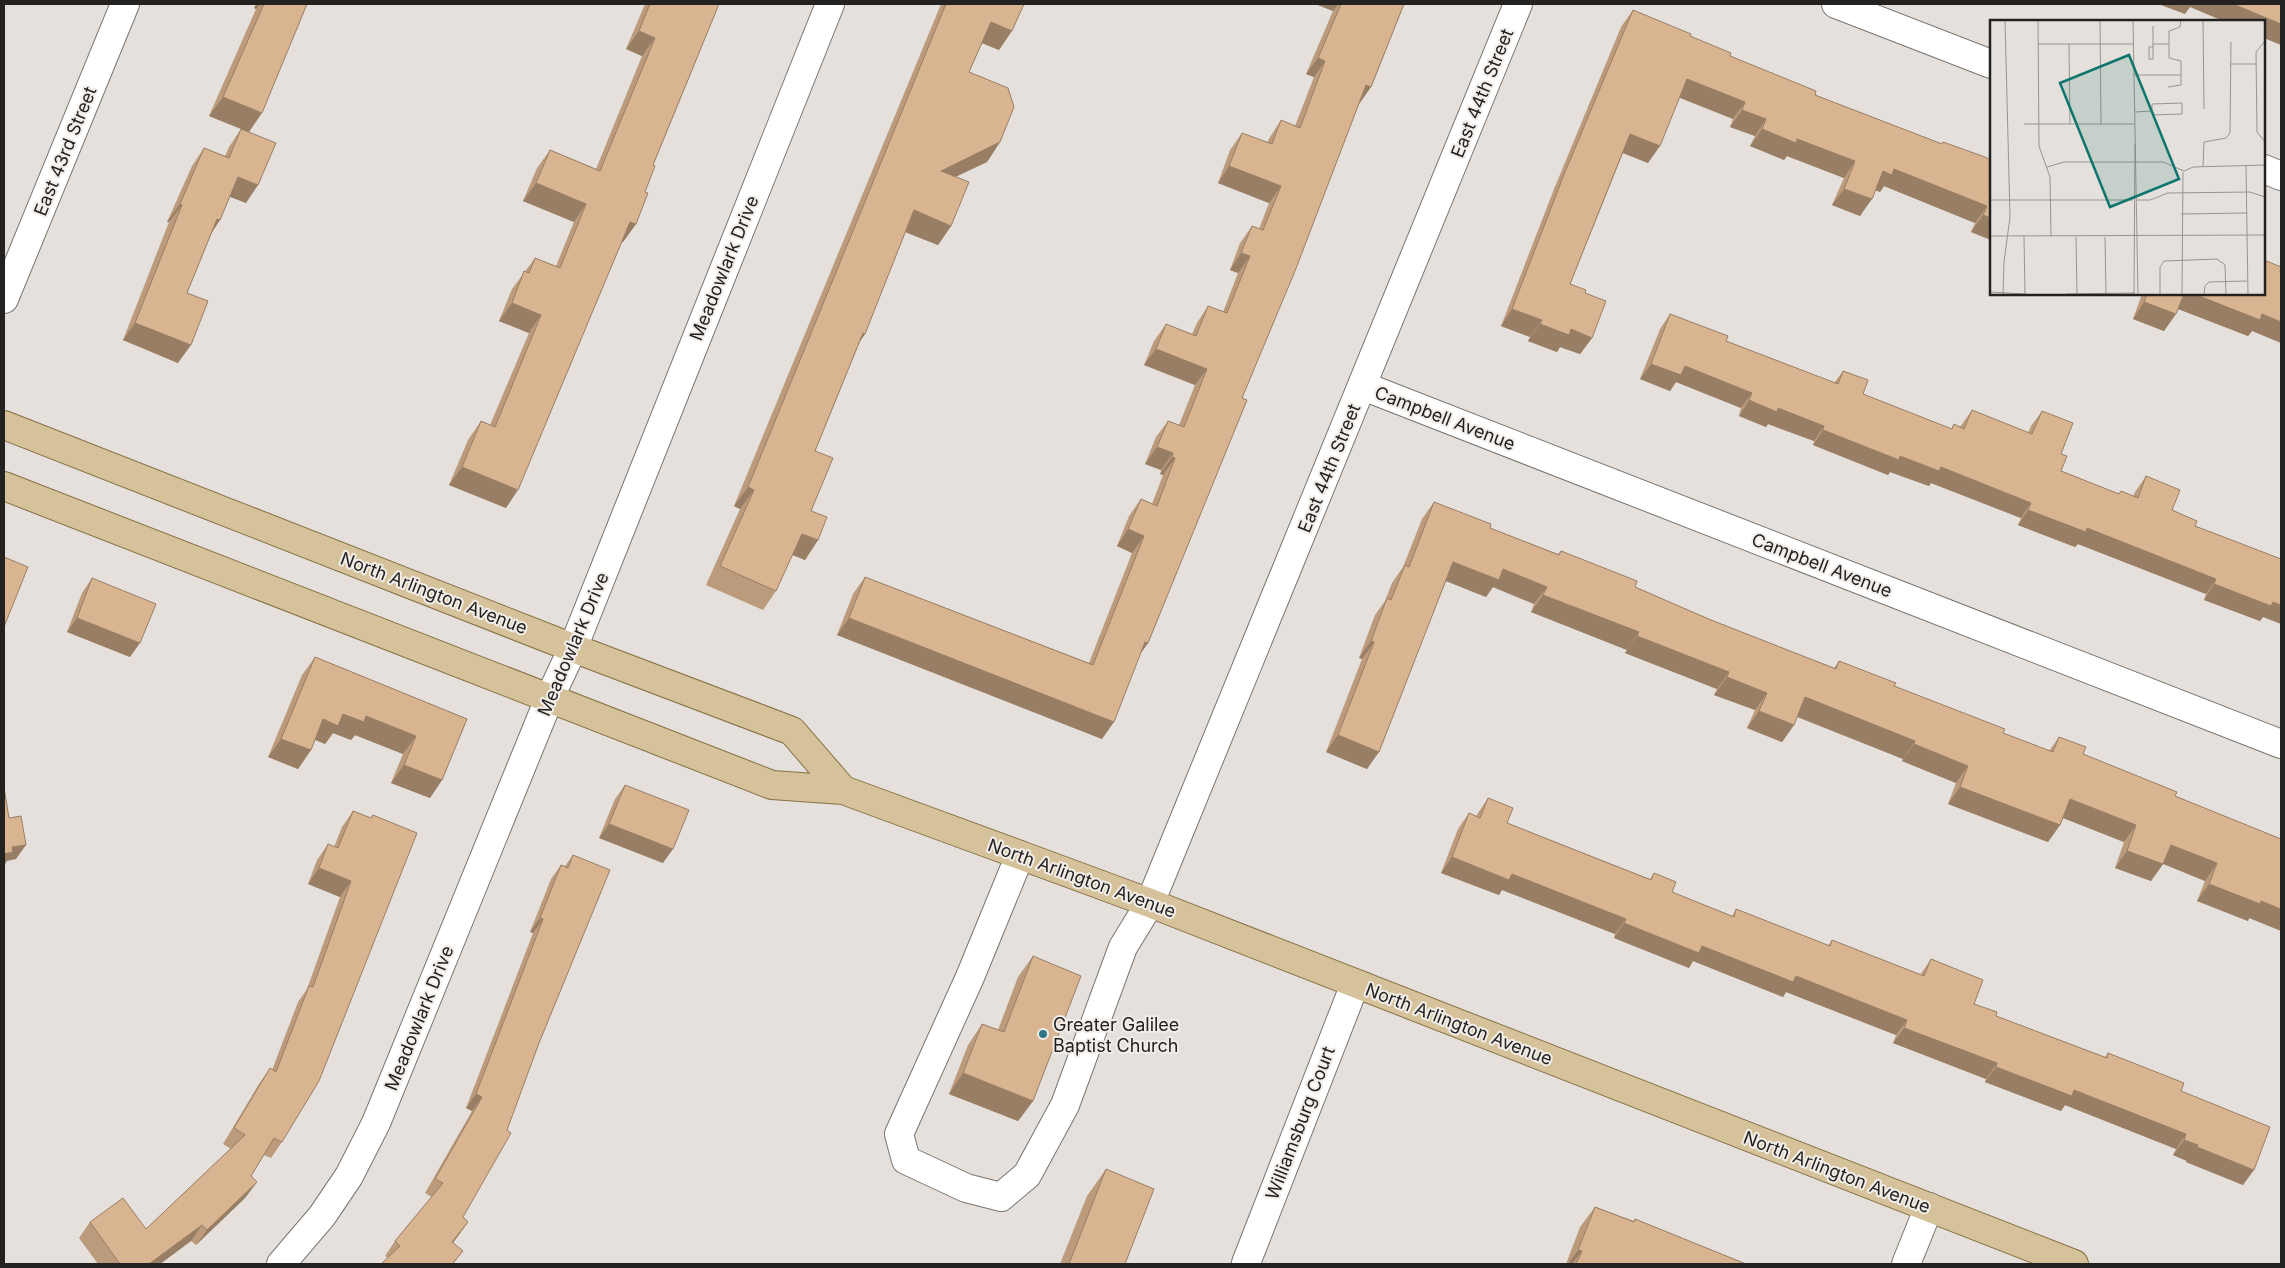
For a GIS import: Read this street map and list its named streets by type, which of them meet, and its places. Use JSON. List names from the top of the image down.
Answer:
{
  "streets": {
    "main road": ["North Arlington Avenue"],
    "street": [
      "East 44th Street",
      "East 43rd Street",
      "Meadowlark Drive",
      "Campbell Avenue",
      "Williamsburg Court"
    ]
  },
  "crossings": [
    ["East 44th Street", "Campbell Avenue"],
    ["East 44th Street", "North Arlington Avenue"],
    ["Meadowlark Drive", "North Arlington Avenue"],
    ["North Arlington Avenue", "Williamsburg Court"]
  ],
  "places": ["Greater Galilee Baptist Church"]
}
